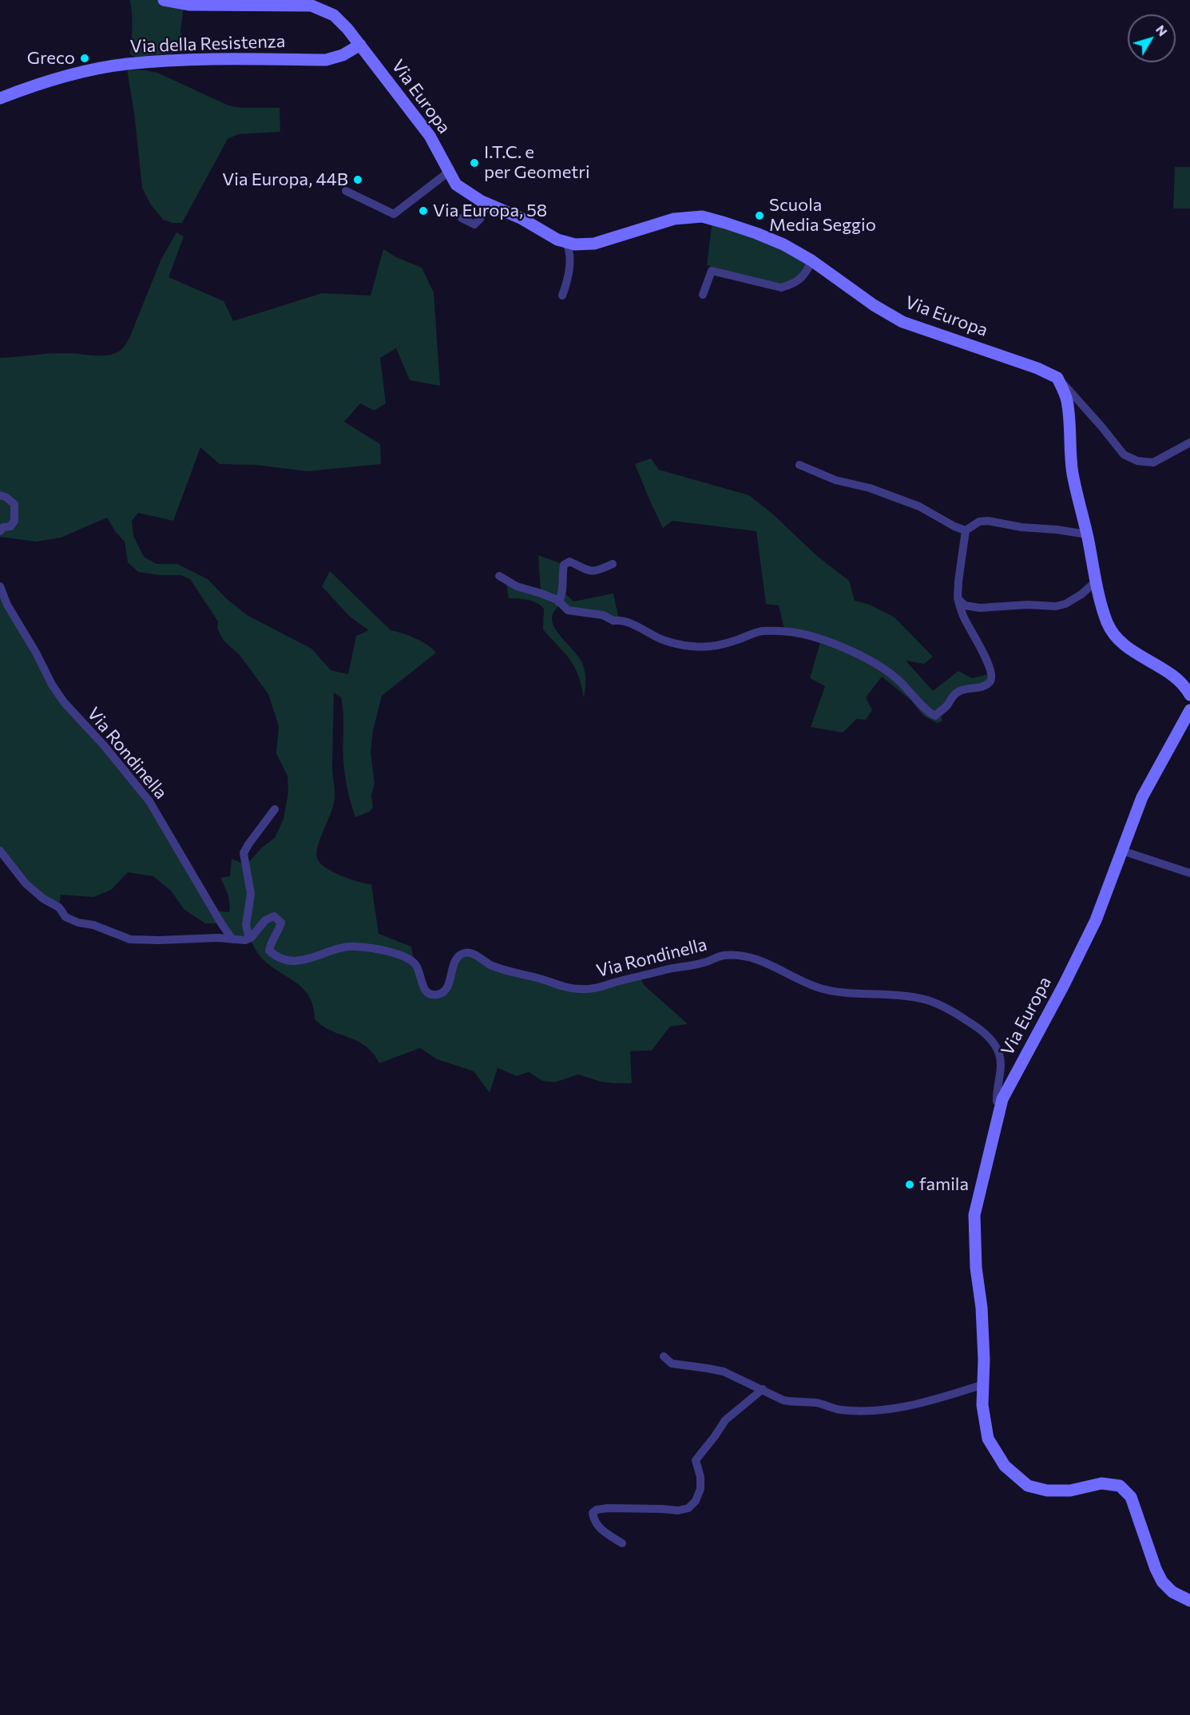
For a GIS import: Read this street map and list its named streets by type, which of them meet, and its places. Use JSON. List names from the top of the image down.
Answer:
{
  "streets": {
    "main road": ["Via della Resistenza", "Via Europa"],
    "street": ["Via Rondinella"]
  },
  "crossings": [
    ["Via della Resistenza", "Via Europa"],
    ["Via Europa", "Via Rondinella"]
  ],
  "places": [
    "Greco",
    "I.T.C. e per Geometri",
    "Via Europa, 44B",
    "Via Europa, 58",
    "Scuola Media Seggio",
    "famila"
  ],
  "north": "top right"
}
